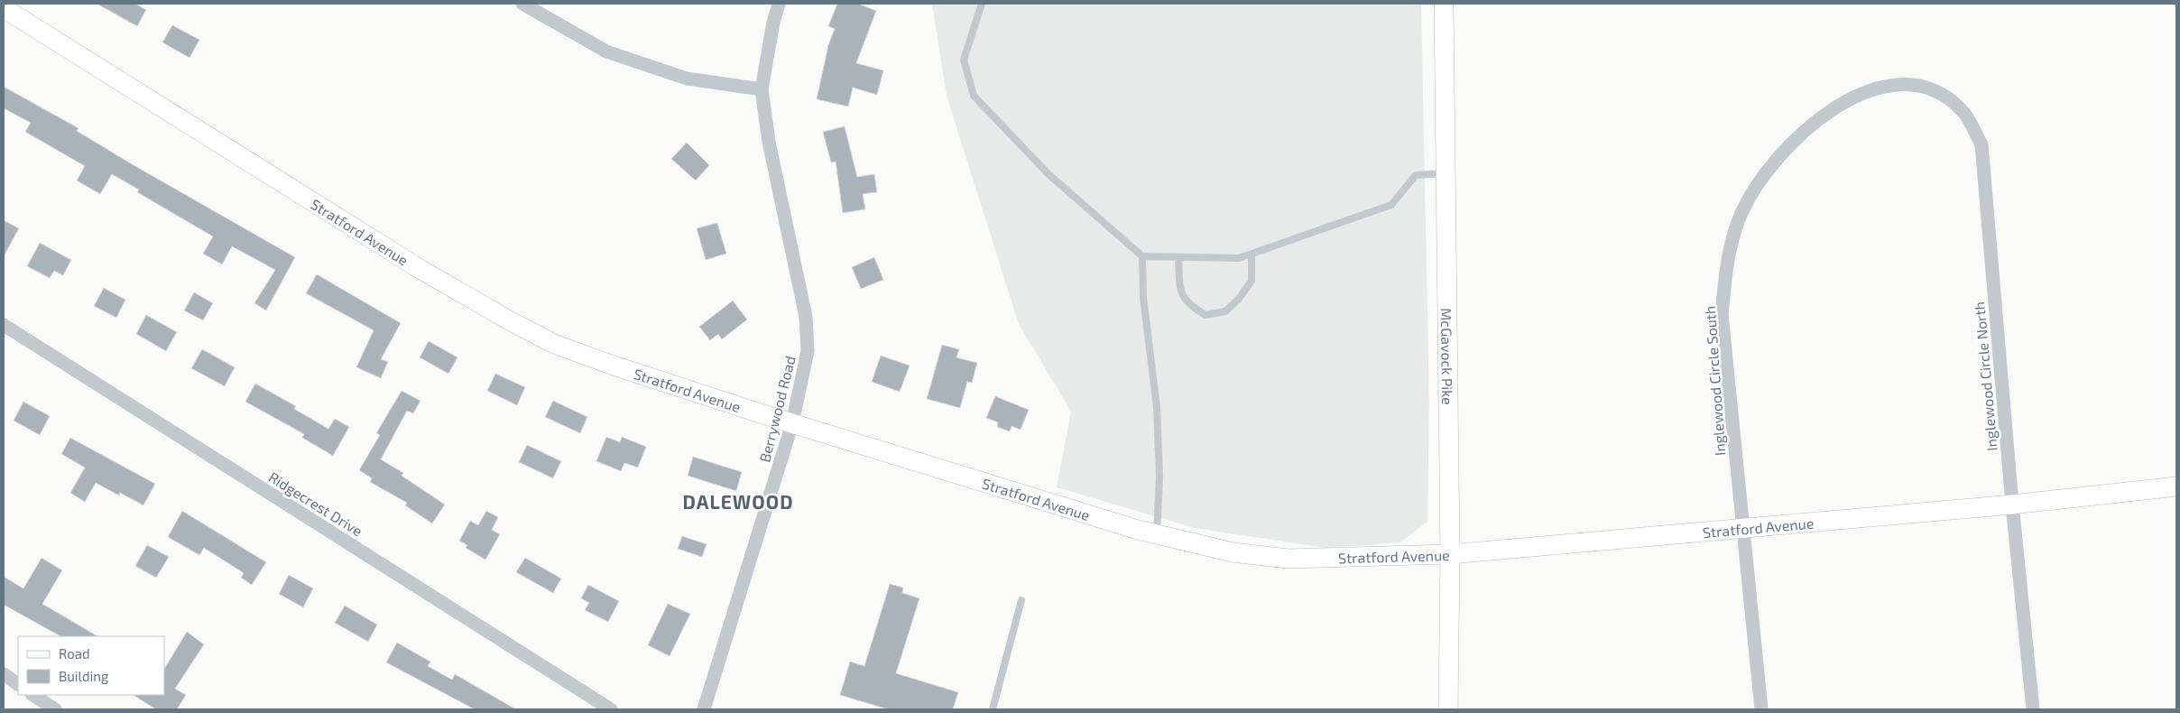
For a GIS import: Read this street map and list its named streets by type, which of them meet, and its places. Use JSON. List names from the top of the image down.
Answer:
{
  "streets": {
    "street": [
      "Stratford Avenue",
      "McGavock Pike",
      "Inglewood Circle North",
      "Inglewood Circle South",
      "Berrywood Road",
      "Ridgecrest Drive"
    ]
  },
  "crossings": [
    ["Stratford Avenue", "McGavock Pike"],
    ["Stratford Avenue", "Inglewood Circle North"],
    ["Stratford Avenue", "Inglewood Circle South"],
    ["Stratford Avenue", "Berrywood Road"],
    ["Inglewood Circle North", "Inglewood Circle South"]
  ],
  "districts": ["DALEWOOD"],
  "legend": ["Road", "Building"]
}
